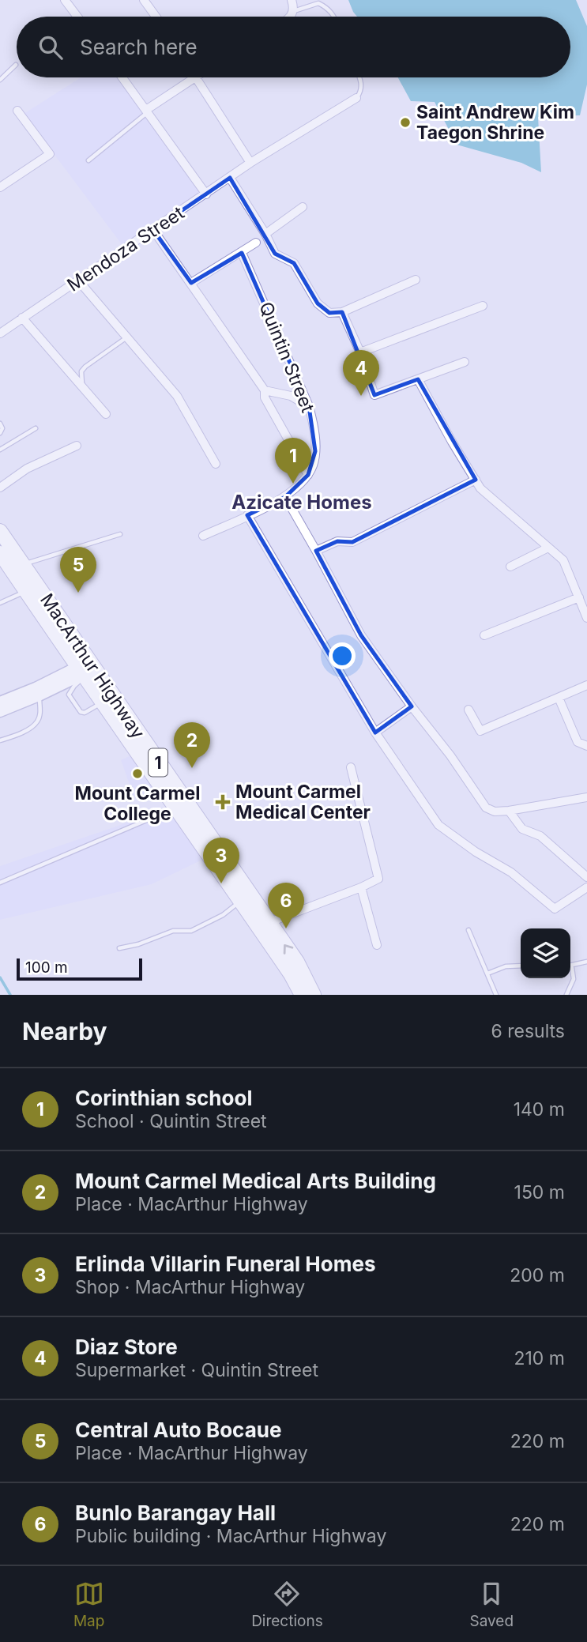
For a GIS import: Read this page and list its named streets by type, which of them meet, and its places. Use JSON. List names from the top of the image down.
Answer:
{
  "streets": {
    "highway": ["MacArthur Highway", "1"],
    "street": ["Mendoza Street", "Quintin Street"]
  },
  "districts": ["Azicate Homes"],
  "places": {
    "other": ["Saint Andrew Kim Taegon Shrine", "Mount Carmel College"],
    "health": ["Mount Carmel Medical Center"]
  },
  "scale_bar": "100 m",
  "page": {
    "search": "Search here",
    "pins": [
      "4",
      "1",
      "5",
      "2",
      "3",
      "6"
    ],
    "scale": "100 m",
    "heading": ["Nearby", "6 results"],
    "list": [
      {
        "mark": "1",
        "name": "Corinthian school",
        "note": "School · Quintin Street",
        "value": "140 m"
      },
      {
        "mark": "2",
        "name": "Mount Carmel Medical Arts Building",
        "note": "Place · MacArthur Highway",
        "value": "150 m"
      },
      {
        "mark": "3",
        "name": "Erlinda Villarin Funeral Homes",
        "note": "Shop · MacArthur Highway",
        "value": "200 m"
      },
      {
        "mark": "4",
        "name": "Diaz Store",
        "note": "Supermarket · Quintin Street",
        "value": "210 m"
      },
      {
        "mark": "5",
        "name": "Central Auto Bocaue",
        "note": "Place · MacArthur Highway",
        "value": "220 m"
      },
      {
        "mark": "6",
        "name": "Bunlo Barangay Hall",
        "note": "Public building · MacArthur Highway",
        "value": "220 m"
      }
    ],
    "nav": ["Map", "Directions", "Saved"]
  }
}
